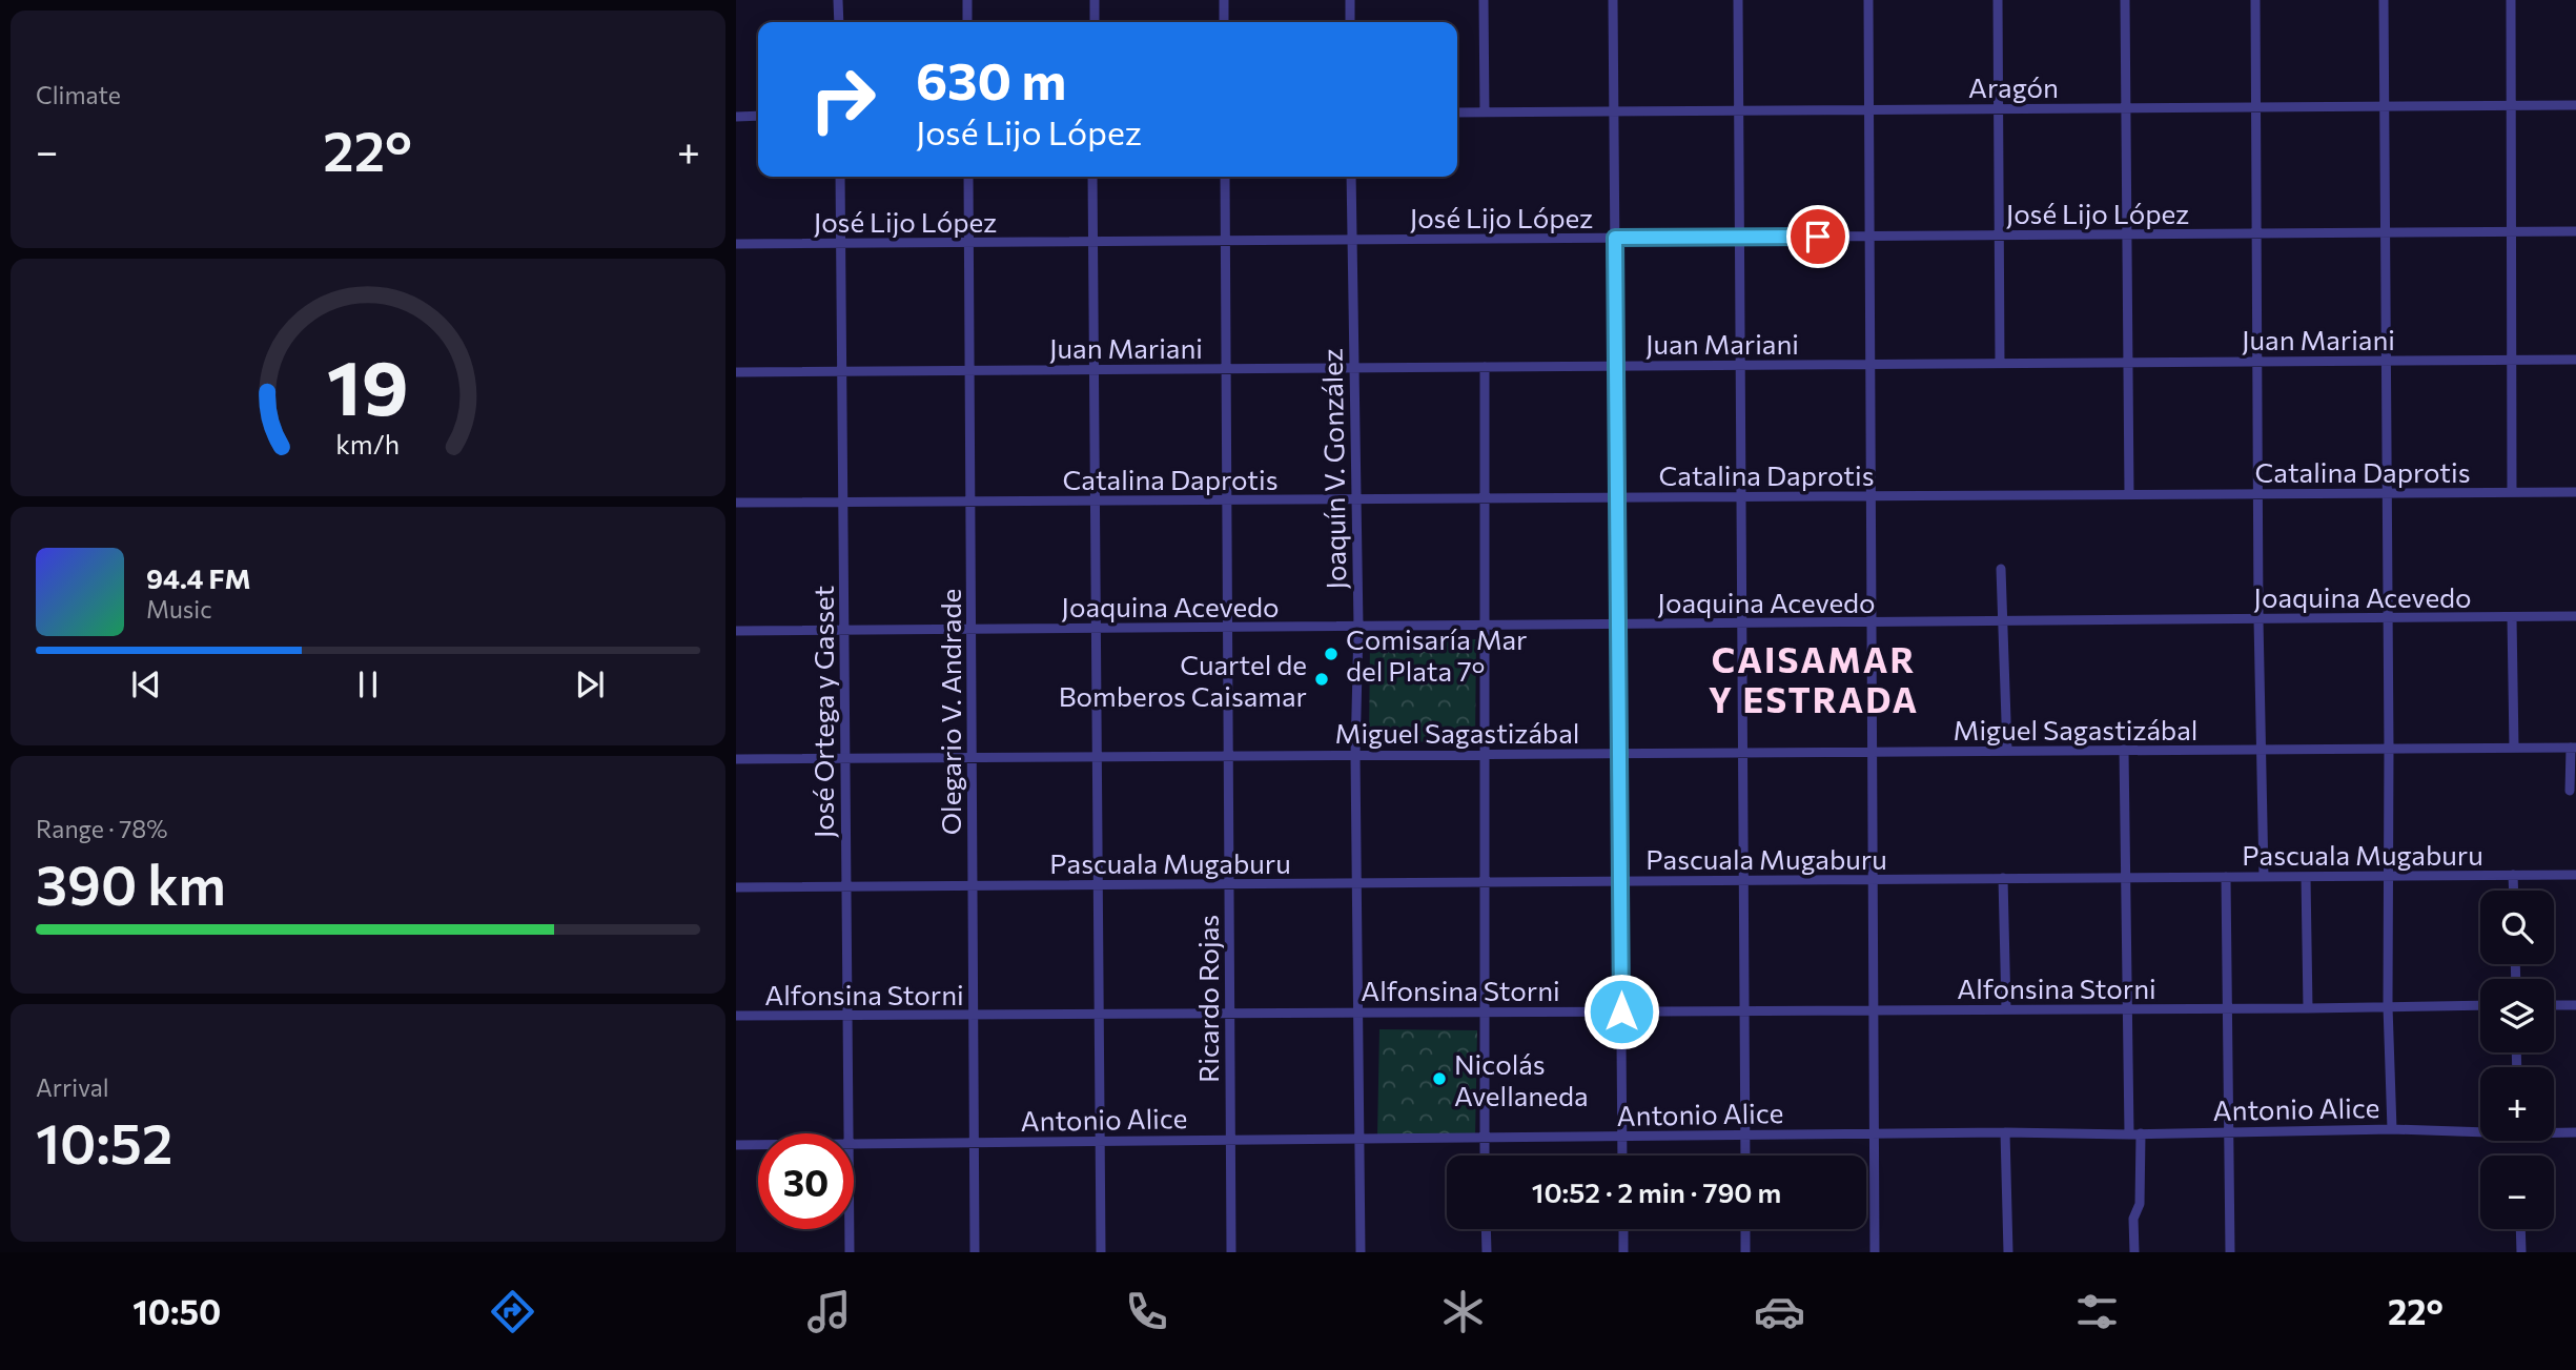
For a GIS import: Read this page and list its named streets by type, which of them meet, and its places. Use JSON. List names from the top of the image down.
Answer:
{
  "streets": {
    "street": [
      "Aragón",
      "José Lijo López",
      "Juan Mariani",
      "Joaquín V. González",
      "Catalina Daprotis",
      "Joaquina Acevedo",
      "José Ortega y Gasset",
      "Olegario V. Andrade",
      "Miguel Sagastizábal",
      "Pascuala Mugaburu",
      "Alfonsina Storni",
      "Ricardo Rojas",
      "Antonio Alice"
    ]
  },
  "crossings": [
    ["José Lijo López", "Joaquín V. González"],
    ["José Lijo López", "José Ortega y Gasset"],
    ["José Lijo López", "Olegario V. Andrade"],
    ["José Lijo López", "Ricardo Rojas"],
    ["Juan Mariani", "Joaquín V. González"],
    ["Juan Mariani", "José Ortega y Gasset"],
    ["Juan Mariani", "Olegario V. Andrade"],
    ["Juan Mariani", "Ricardo Rojas"],
    ["Joaquín V. González", "Catalina Daprotis"],
    ["Joaquín V. González", "Joaquina Acevedo"],
    ["Joaquín V. González", "Miguel Sagastizábal"],
    ["Joaquín V. González", "Pascuala Mugaburu"],
    ["Joaquín V. González", "Alfonsina Storni"],
    ["Joaquín V. González", "Antonio Alice"],
    ["Catalina Daprotis", "José Ortega y Gasset"],
    ["Catalina Daprotis", "Olegario V. Andrade"],
    ["Catalina Daprotis", "Ricardo Rojas"],
    ["Joaquina Acevedo", "José Ortega y Gasset"],
    ["Joaquina Acevedo", "Olegario V. Andrade"],
    ["Joaquina Acevedo", "Ricardo Rojas"],
    ["José Ortega y Gasset", "Miguel Sagastizábal"],
    ["José Ortega y Gasset", "Pascuala Mugaburu"],
    ["José Ortega y Gasset", "Alfonsina Storni"],
    ["Olegario V. Andrade", "Miguel Sagastizábal"],
    ["Olegario V. Andrade", "Pascuala Mugaburu"],
    ["Olegario V. Andrade", "Alfonsina Storni"],
    ["Olegario V. Andrade", "Antonio Alice"],
    ["Miguel Sagastizábal", "Ricardo Rojas"],
    ["Pascuala Mugaburu", "Ricardo Rojas"],
    ["Alfonsina Storni", "Ricardo Rojas"],
    ["Ricardo Rojas", "Antonio Alice"]
  ],
  "districts": ["CAISAMAR Y ESTRADA"],
  "places": ["Comisaría Mar del Plata 7°", "Cuartel de Bomberos Caisamar", "Nicolás Avellaneda"],
  "page": {
    "tile": [
      "Climate",
      ["Range · 78%", "390 km"],
      ["Arrival", "10:52"]
    ],
    "turn": ["630 m", "José Lijo López"],
    "heat": ["−", "22°", "+"],
    "song": ["94.4 FM", "Music"],
    "map_buttons": ["+", "−"],
    "limit": "30",
    "trip": "10:52 · 2 min · 790 m",
    "tabs": ["10:50", "22°"],
    "gauge": ["19", "km/h"]
  }
}
